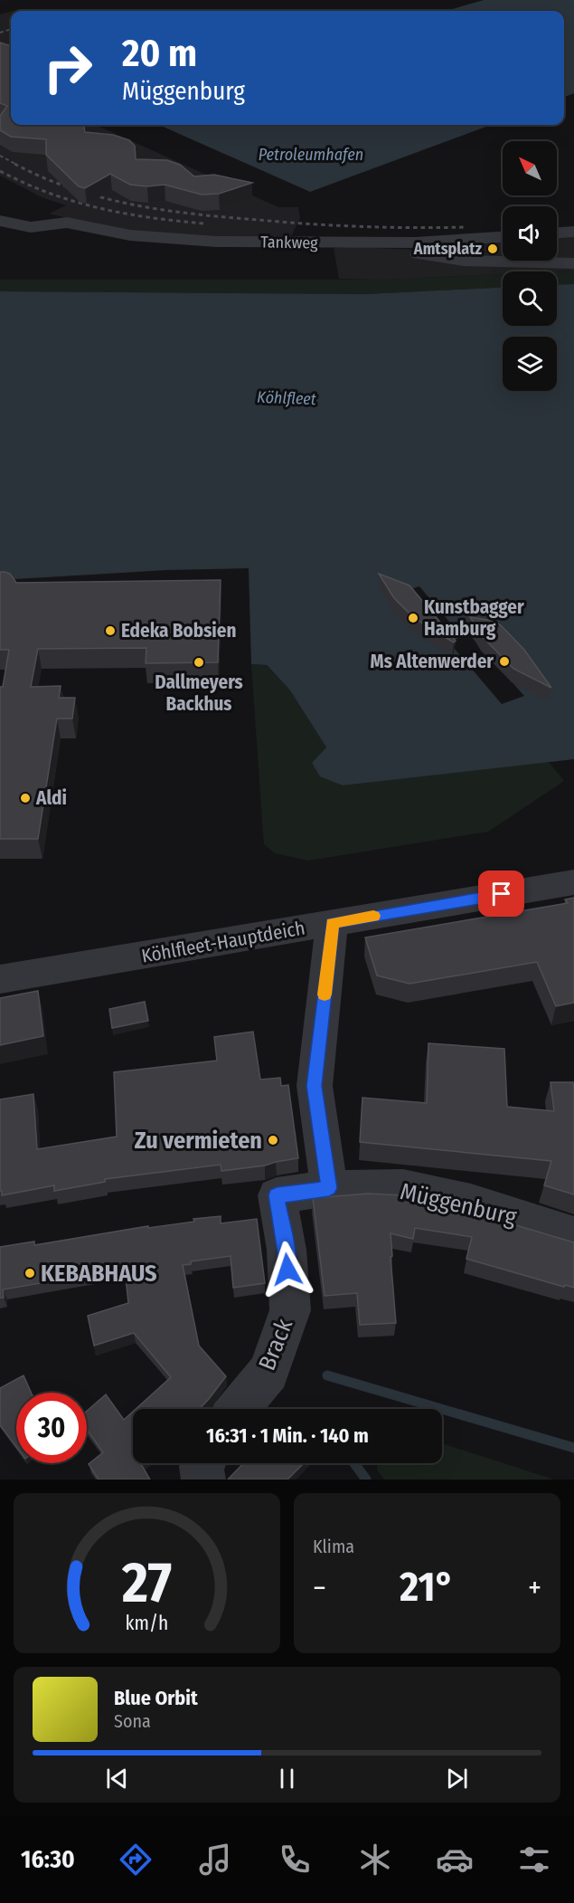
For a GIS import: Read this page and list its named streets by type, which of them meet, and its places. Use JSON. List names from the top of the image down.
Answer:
{
  "streets": {
    "street": [
      "Tankweg",
      "Köhlfleet-Hauptdeich",
      "Müggenburg",
      "Brack"
    ]
  },
  "crossings": [
    ["Müggenburg", "Brack"]
  ],
  "water": ["Petroleumhafen", "Köhlfleet"],
  "places": [
    "Amtsplatz",
    "Kunstbagger Hamburg",
    "Edeka Bobsien",
    "Ms Altenwerder",
    "Dallmeyers Backhus",
    "Aldi",
    "Zu vermieten",
    "KEBABHAUS"
  ],
  "north": "top left",
  "page": {
    "turn": ["20 m", "Müggenburg"],
    "limit": "30",
    "trip": "16:31 · 1 Min. · 140 m",
    "tile": "Klima",
    "heat": ["−", "21°", "+"],
    "song": ["Blue Orbit", "Sona"],
    "tabs": "16:30",
    "gauge": ["27", "km/h"]
  }
}
